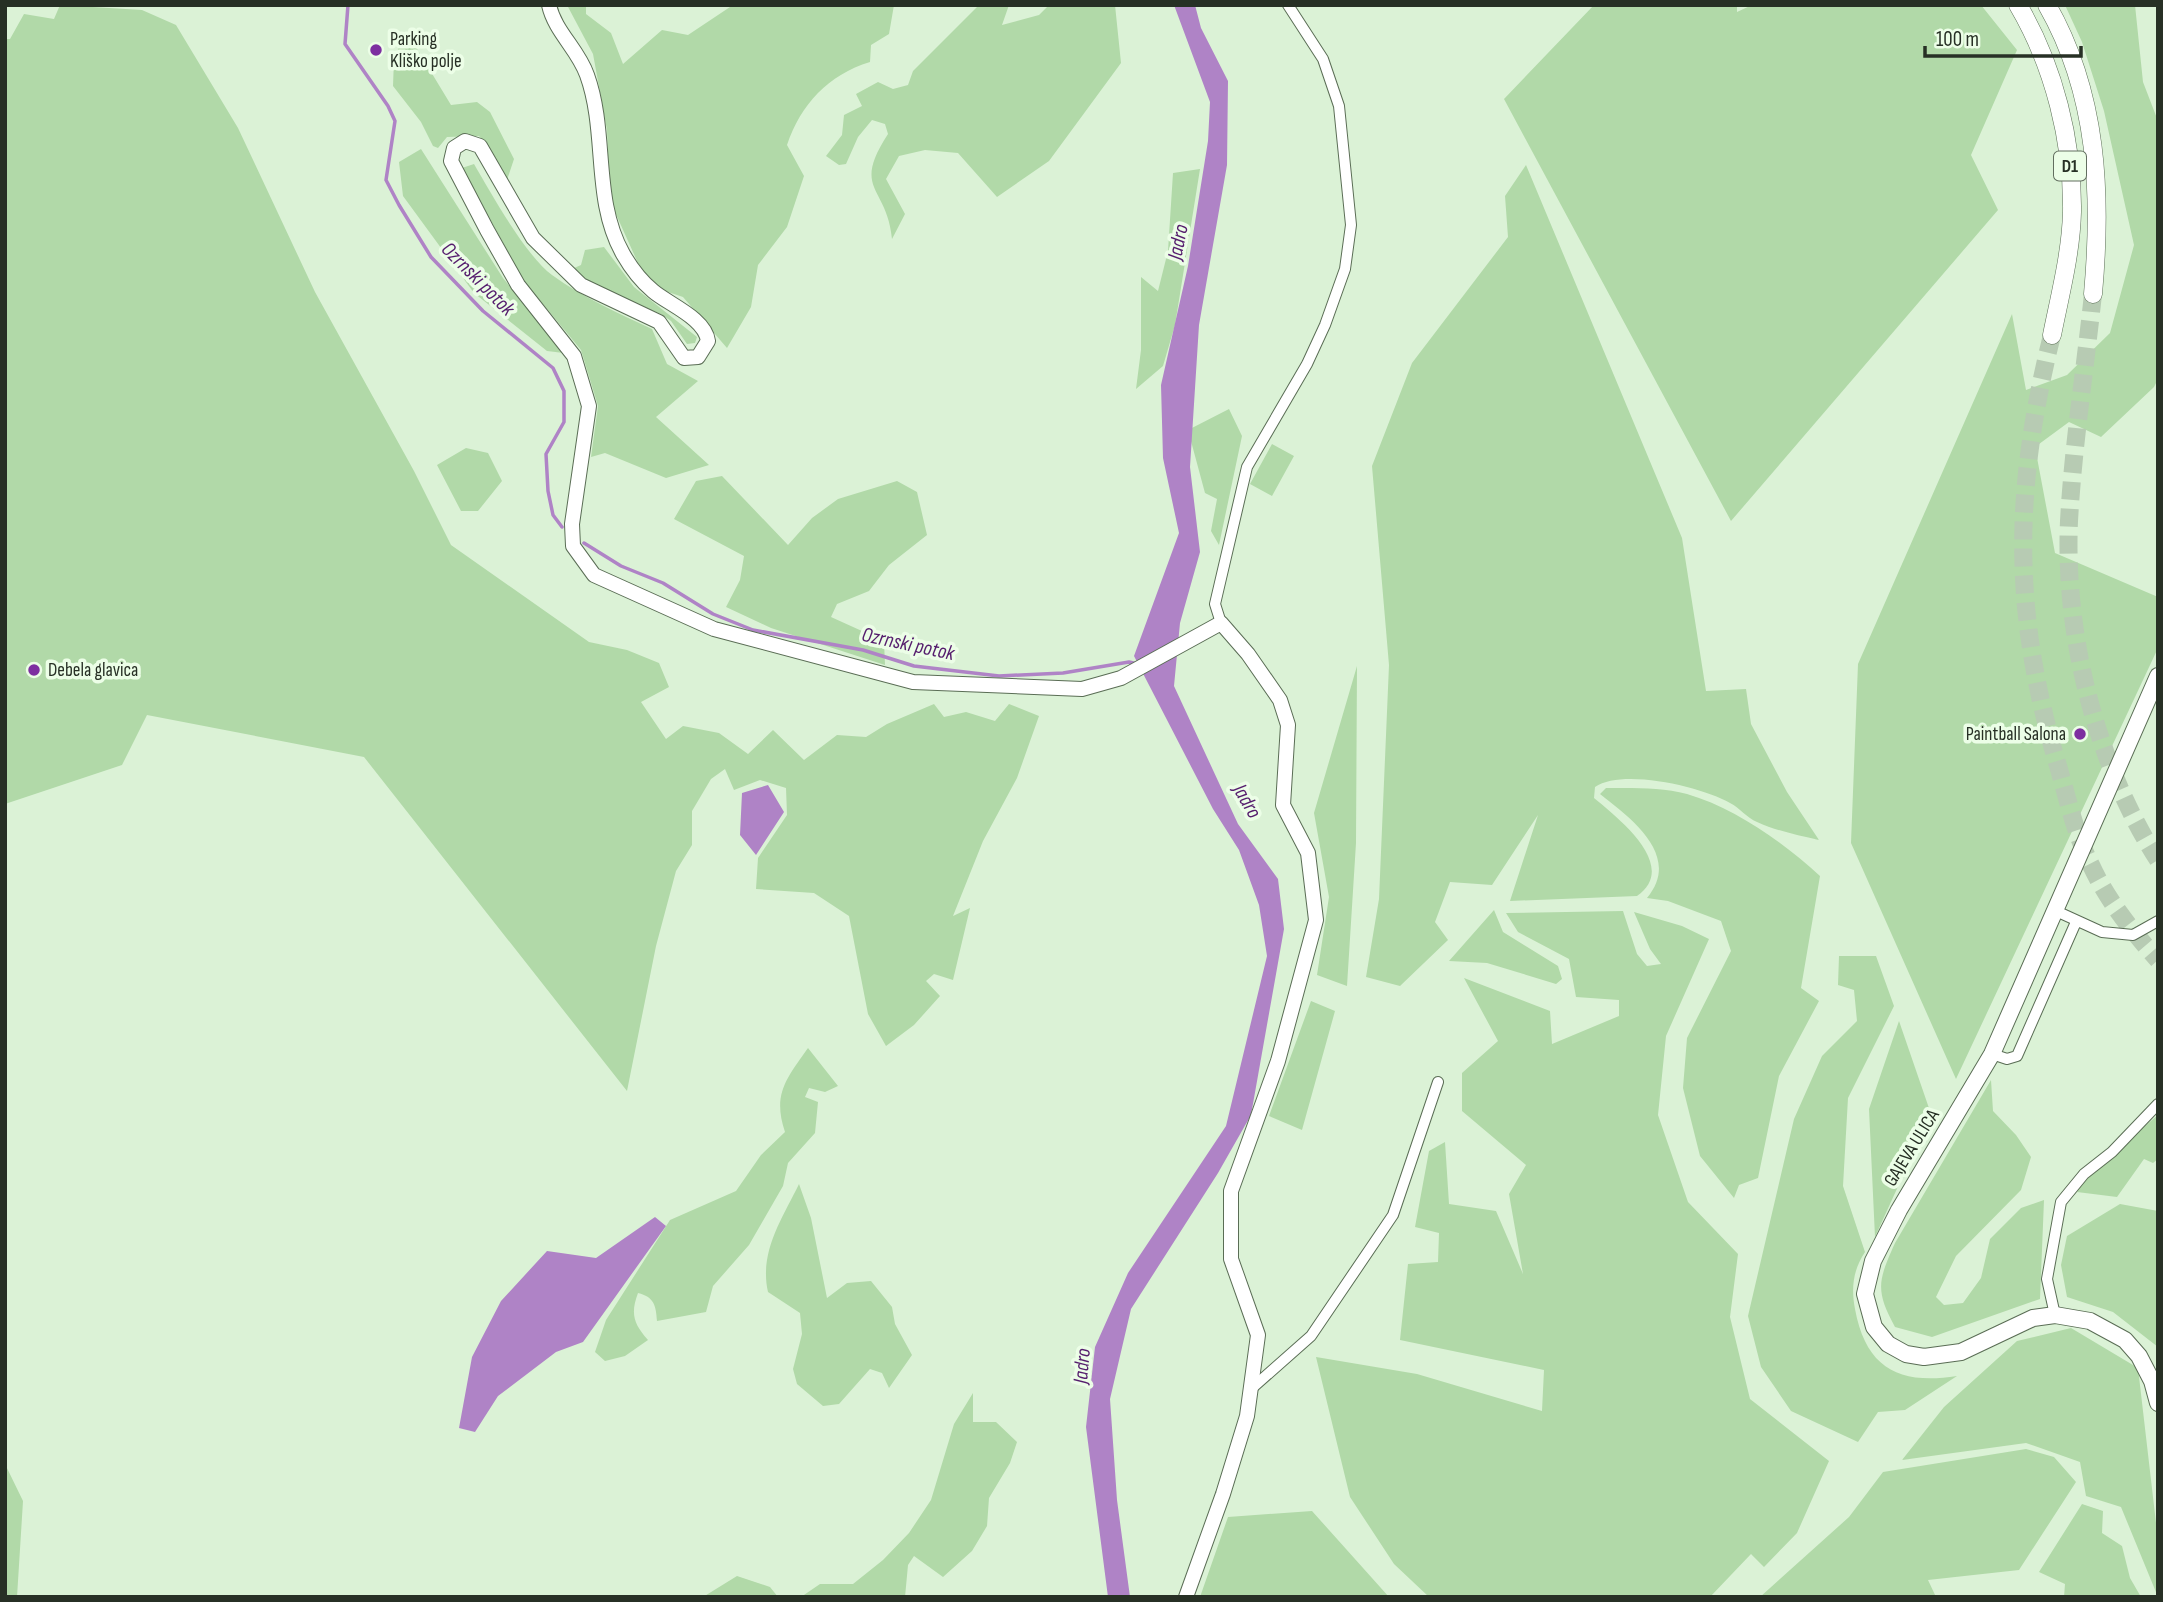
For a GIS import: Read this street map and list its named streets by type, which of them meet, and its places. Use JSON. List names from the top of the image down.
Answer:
{
  "streets": {
    "highway": ["D1"],
    "main road": ["GAJEVA ULICA"]
  },
  "water": ["Jadro", "Ozrnski potok"],
  "places": ["Parking Kliško polje", "Debela glavica", "Paintball Salona"],
  "scale_bar": "100 m"
}
